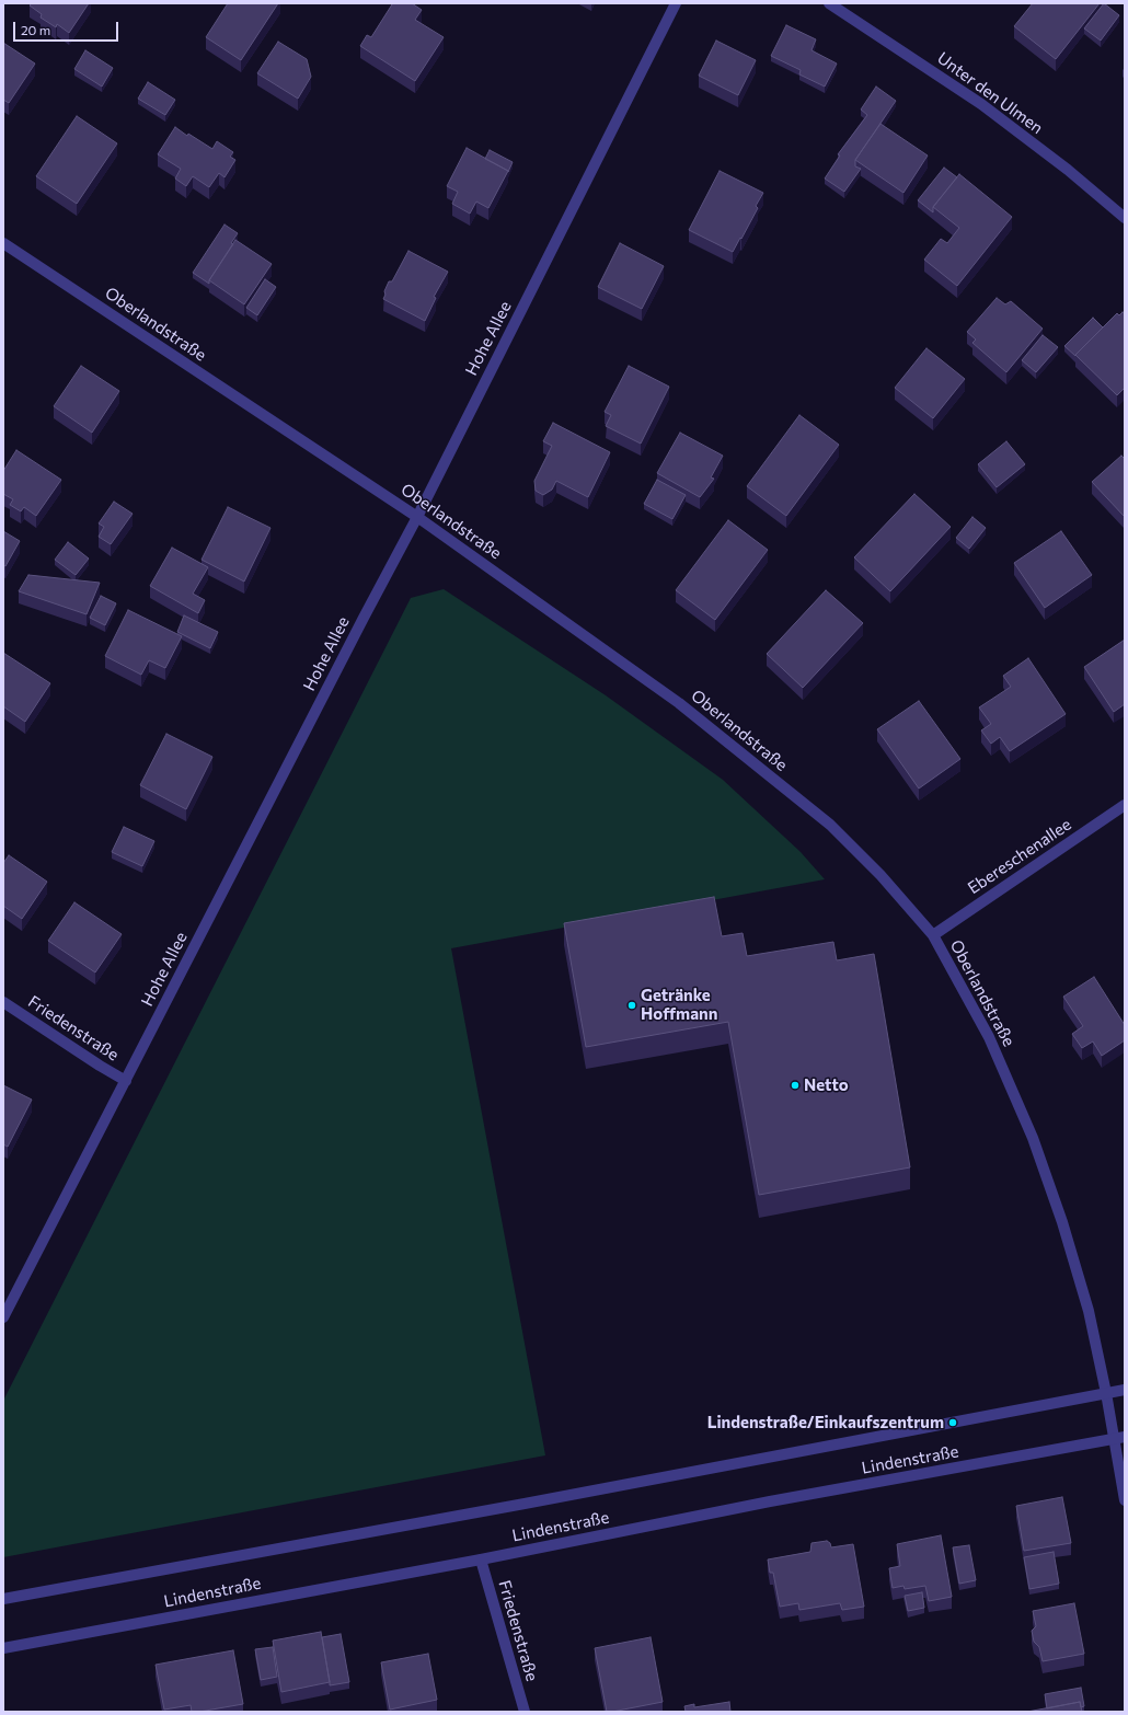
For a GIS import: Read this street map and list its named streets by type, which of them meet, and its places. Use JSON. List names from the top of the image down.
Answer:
{
  "streets": {
    "street": [
      "Unter den Ulmen",
      "Oberlandstraße",
      "Hohe Allee",
      "Ebereschenallee",
      "Friedenstraße",
      "Lindenstraße"
    ]
  },
  "crossings": [
    ["Oberlandstraße", "Hohe Allee"],
    ["Oberlandstraße", "Ebereschenallee"],
    ["Oberlandstraße", "Lindenstraße"],
    ["Hohe Allee", "Friedenstraße"],
    ["Friedenstraße", "Lindenstraße"]
  ],
  "places": ["Getränke Hoffmann", "Netto", "Lindenstraße/Einkaufszentrum"],
  "scale_bar": "20 m"
}
